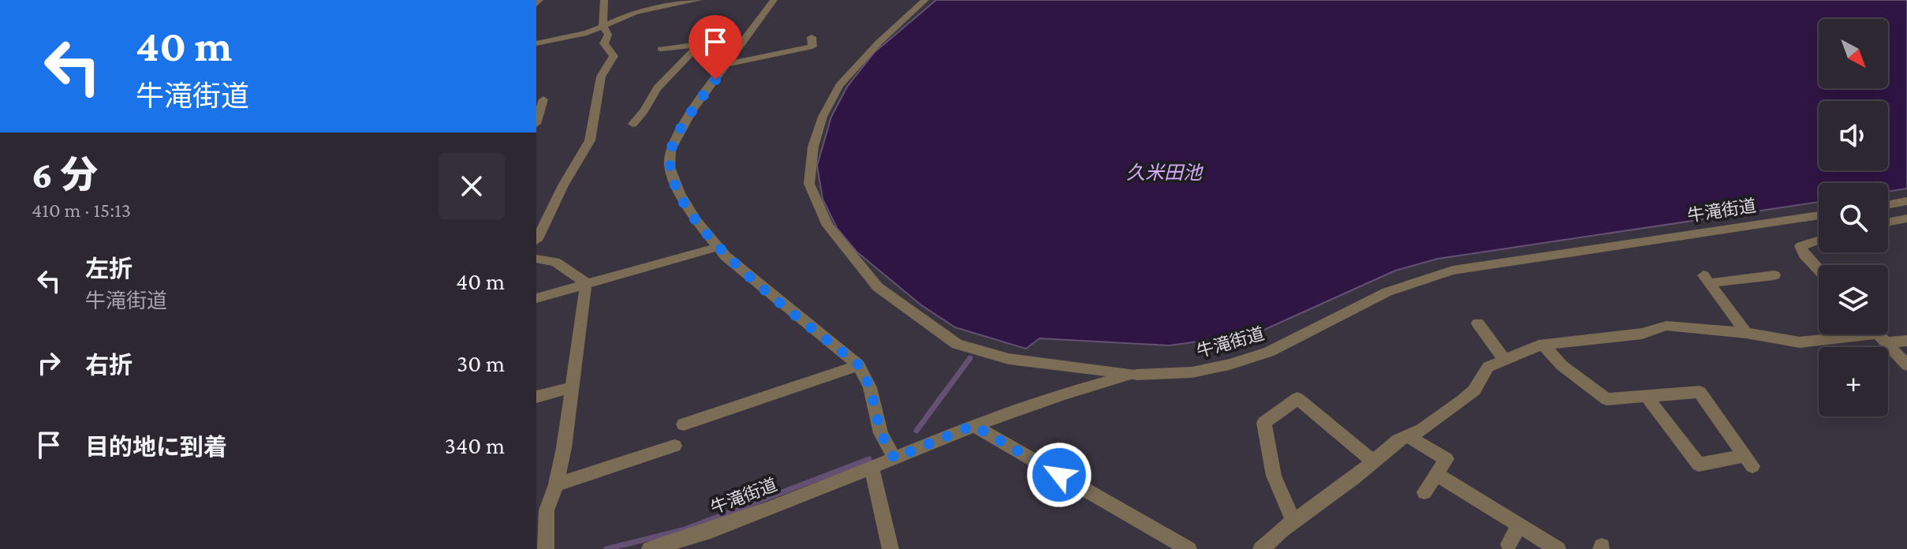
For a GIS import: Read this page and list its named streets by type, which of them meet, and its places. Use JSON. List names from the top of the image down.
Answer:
{
  "streets": {
    "street": ["牛滝街道"]
  },
  "water": ["久米田池"],
  "north": "bottom right",
  "page": {
    "turn": ["40 m", "牛滝街道"],
    "map_buttons": "+",
    "heading": ["6 分", "410 m · 15:13"],
    "list": [
      {
        "name": "左折",
        "note": "牛滝街道",
        "value": "40 m"
      },
      {
        "name": "右折",
        "value": "30 m"
      },
      {
        "name": "目的地に到着",
        "value": "340 m"
      }
    ]
  }
}
